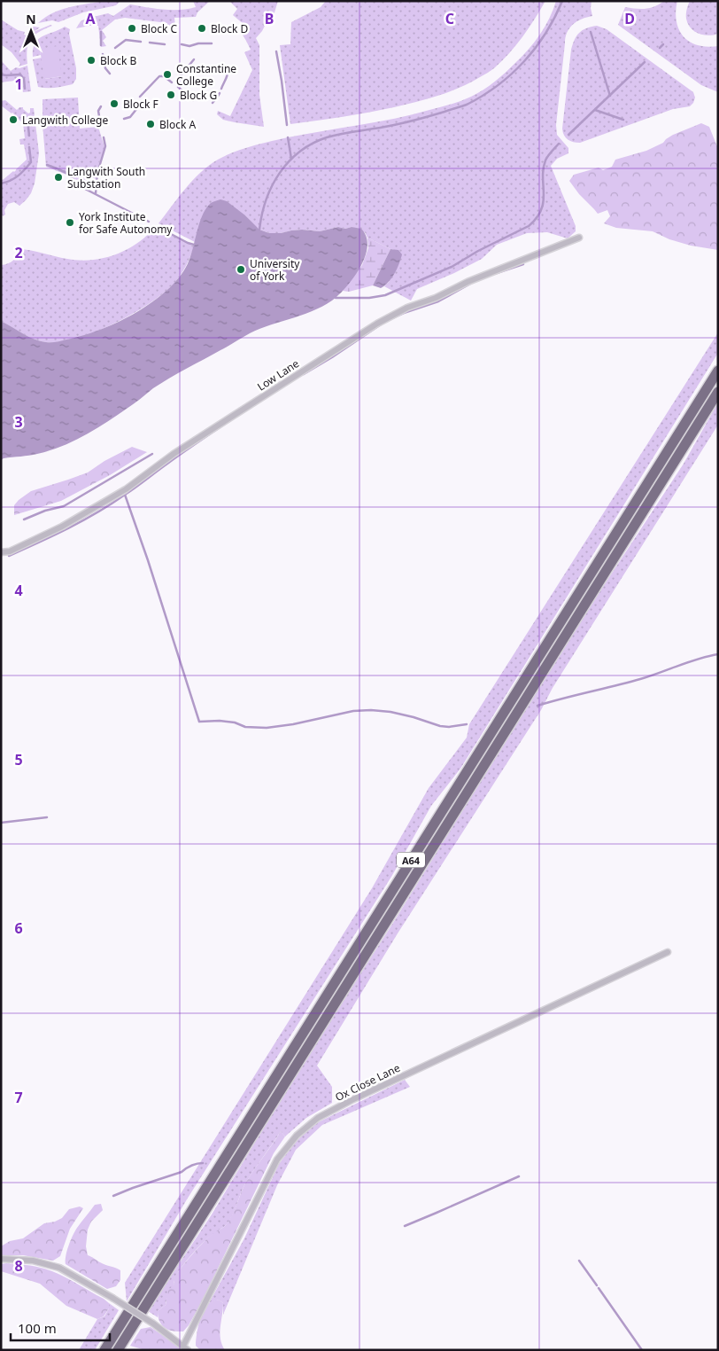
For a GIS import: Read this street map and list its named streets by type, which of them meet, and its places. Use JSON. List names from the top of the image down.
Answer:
{
  "streets": {
    "highway": ["A64"],
    "street": ["Low Lane", "Ox Close Lane"]
  },
  "places": [
    "Block C",
    "Block D",
    "Block B",
    "Constantine College",
    "Block G",
    "Block F",
    "Langwith College",
    "Block A",
    "Langwith South Substation",
    "York Institute for Safe Autonomy",
    "University of York"
  ],
  "scale_bar": "100 m",
  "north": "top",
  "grid": {
    "columns": [
      "A",
      "B",
      "C",
      "D"
    ],
    "rows": [
      "1",
      "2",
      "3",
      "4",
      "5",
      "6",
      "7",
      "8"
    ]
  }
}
